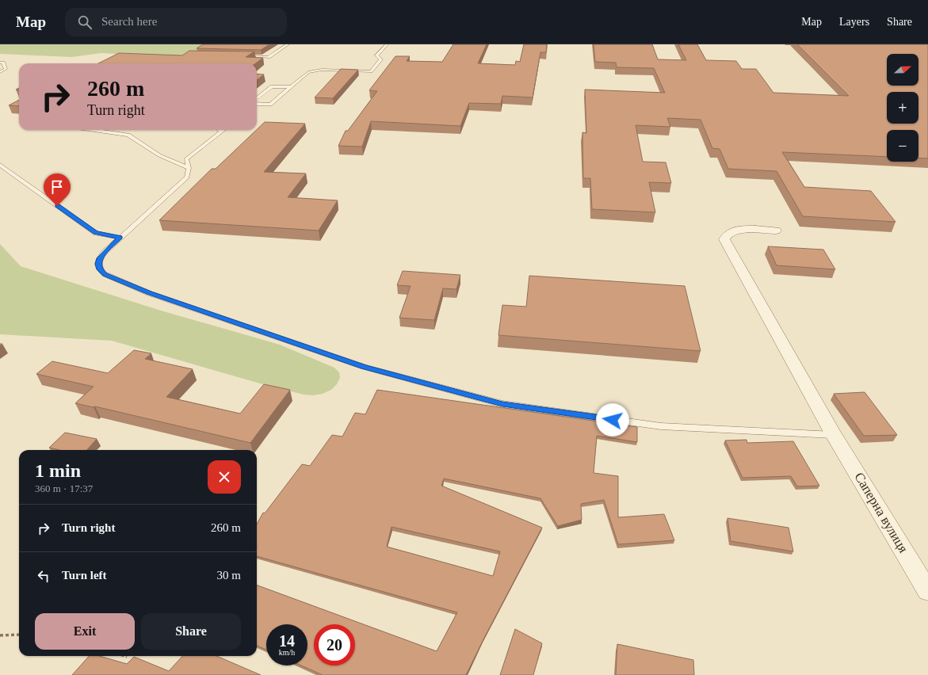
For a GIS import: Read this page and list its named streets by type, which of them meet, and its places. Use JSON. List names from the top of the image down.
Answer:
{
  "streets": {
    "street": ["Саперна вулиця"]
  },
  "north": "right",
  "page": {
    "header": "Map",
    "search": "Search here",
    "nav": ["Map", "Layers", "Share"],
    "map_buttons": ["+", "−"],
    "turn": ["260 m", "Turn right"],
    "heading": ["1 min", "360 m · 17:37"],
    "list": [
      {
        "name": "Turn right",
        "value": "260 m"
      },
      {
        "name": "Turn left",
        "value": "30 m"
      }
    ],
    "buttons": ["Exit", "Share"],
    "speed": "14 km/h",
    "limit": "20"
  }
}
